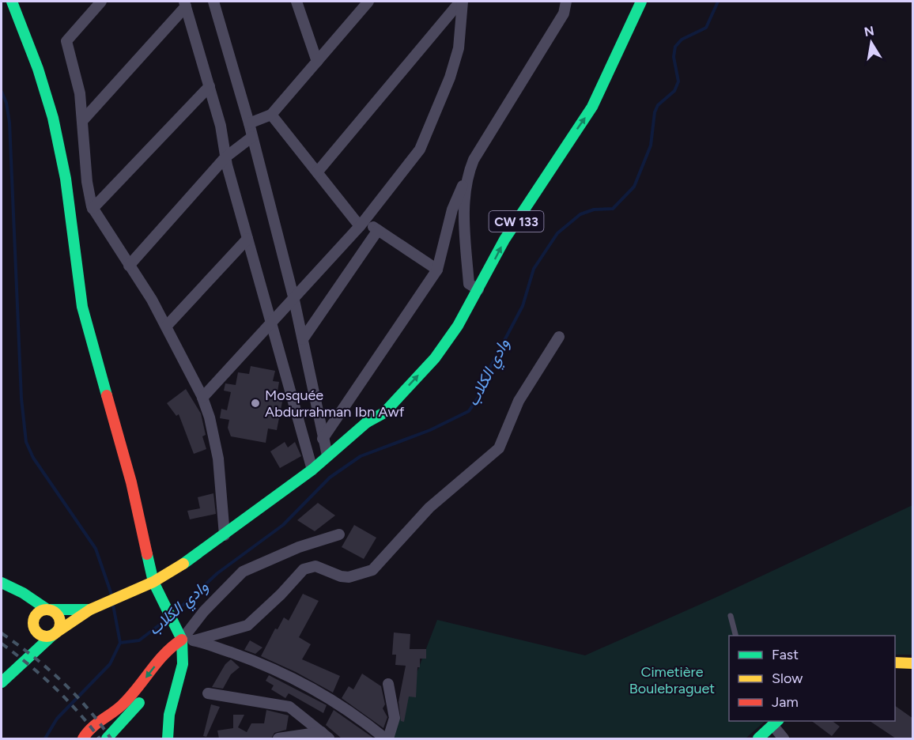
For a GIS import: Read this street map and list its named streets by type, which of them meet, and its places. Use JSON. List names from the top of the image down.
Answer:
{
  "streets": {
    "main road": ["CW 133"]
  },
  "water": ["وادي الكلاب"],
  "parks": ["Cimetière Boulebraguet"],
  "places": ["Mosquée Abdurrahman Ibn Awf"],
  "legend": ["Fast", "Slow", "Jam"],
  "north": "top"
}
